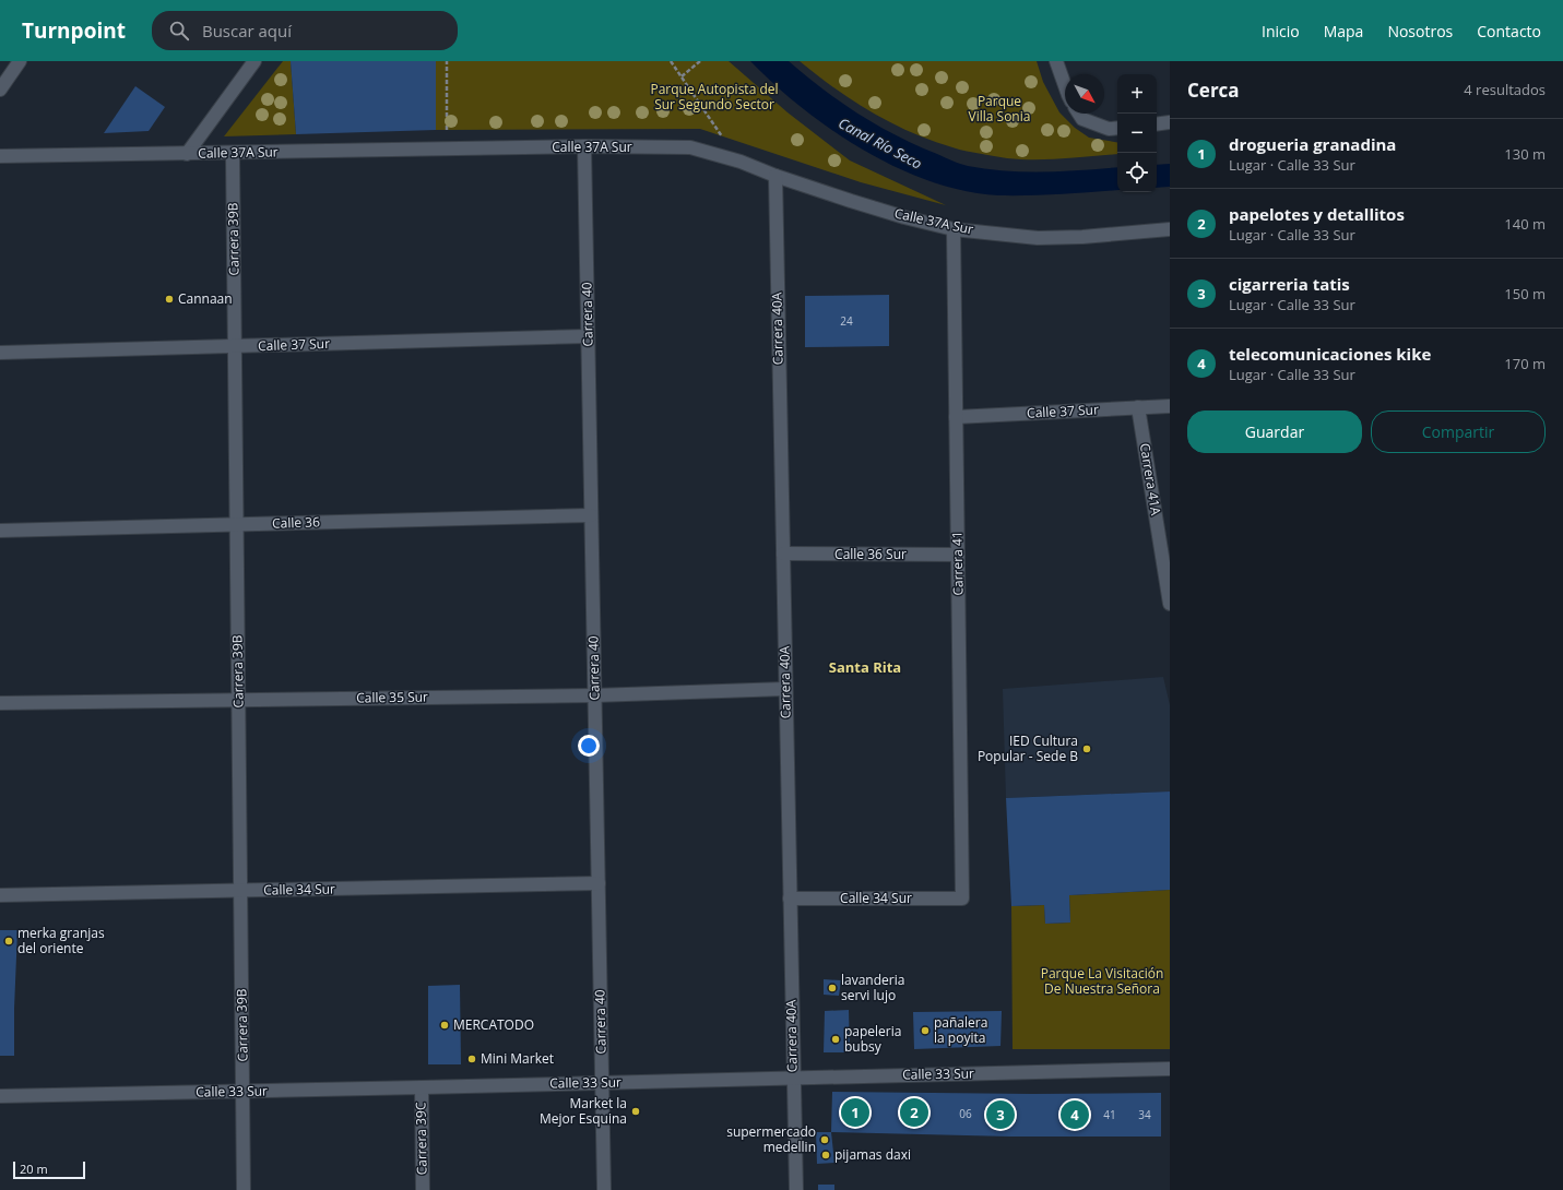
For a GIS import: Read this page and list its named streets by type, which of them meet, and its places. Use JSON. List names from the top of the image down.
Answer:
{
  "streets": {
    "street": [
      "Calle 37A Sur",
      "Carrera 39B",
      "Carrera 40",
      "Carrera 40A",
      "Calle 37 Sur",
      "Carrera 41A",
      "Calle 36",
      "Calle 36 Sur",
      "Carrera 41",
      "Calle 35 Sur",
      "Calle 34 Sur",
      "Calle 33 Sur",
      "Carrera 39C"
    ]
  },
  "crossings": [
    ["Calle 37A Sur", "Carrera 39B"],
    ["Calle 37A Sur", "Carrera 40"],
    ["Calle 37A Sur", "Carrera 40A"],
    ["Calle 37A Sur", "Carrera 41"],
    ["Carrera 39B", "Calle 37 Sur"],
    ["Carrera 39B", "Calle 36"],
    ["Carrera 39B", "Calle 35 Sur"],
    ["Carrera 39B", "Calle 34 Sur"],
    ["Carrera 39B", "Calle 33 Sur"],
    ["Carrera 40", "Calle 37 Sur"],
    ["Carrera 40", "Calle 36"],
    ["Carrera 40", "Calle 35 Sur"],
    ["Carrera 40", "Calle 34 Sur"],
    ["Carrera 40", "Calle 33 Sur"],
    ["Carrera 40A", "Calle 36 Sur"],
    ["Carrera 40A", "Calle 35 Sur"],
    ["Carrera 40A", "Calle 34 Sur"],
    ["Carrera 40A", "Calle 33 Sur"],
    ["Calle 37 Sur", "Carrera 41A"],
    ["Calle 37 Sur", "Carrera 41"],
    ["Calle 36 Sur", "Carrera 41"],
    ["Carrera 41", "Calle 34 Sur"],
    ["Calle 33 Sur", "Carrera 39C"]
  ],
  "districts": ["Santa Rita"],
  "water": ["Canal Río Seco"],
  "parks": ["Parque Autopista del Sur Segundo Sector", "Parque Villa Sonia", "Parque La Visitación De Nuestra Señora"],
  "places": [
    "Cannaan",
    "IED Cultura Popular - Sede B",
    "merka granjas del oriente",
    "lavanderia servi lujo",
    "MERCATODO",
    "pañalera la poyita",
    "papeleria bubsy",
    "Mini Market",
    "Market la Mejor Esquina",
    "supermercado medellin",
    "pijamas daxi"
  ],
  "house_numbers": [
    "24",
    "06",
    "41",
    "34"
  ],
  "scale_bar": "20 m",
  "north": "bottom right",
  "page": {
    "header": "Turnpoint",
    "search": "Buscar aquí",
    "nav": [
      "Inicio",
      "Mapa",
      "Nosotros",
      "Contacto"
    ],
    "heading": ["Cerca", "4 resultados"],
    "map_buttons": ["+", "−"],
    "list": [
      {
        "mark": "1",
        "name": "drogueria granadina",
        "note": "Lugar · Calle 33 Sur",
        "value": "130 m"
      },
      {
        "mark": "2",
        "name": "papelotes y detallitos",
        "note": "Lugar · Calle 33 Sur",
        "value": "140 m"
      },
      {
        "mark": "3",
        "name": "cigarreria tatis",
        "note": "Lugar · Calle 33 Sur",
        "value": "150 m"
      },
      {
        "mark": "4",
        "name": "telecomunicaciones kike",
        "note": "Lugar · Calle 33 Sur",
        "value": "170 m"
      }
    ],
    "buttons": ["Guardar", "Compartir"],
    "pins": [
      "1",
      "2",
      "3",
      "4"
    ],
    "scale": "20 m"
  }
}
